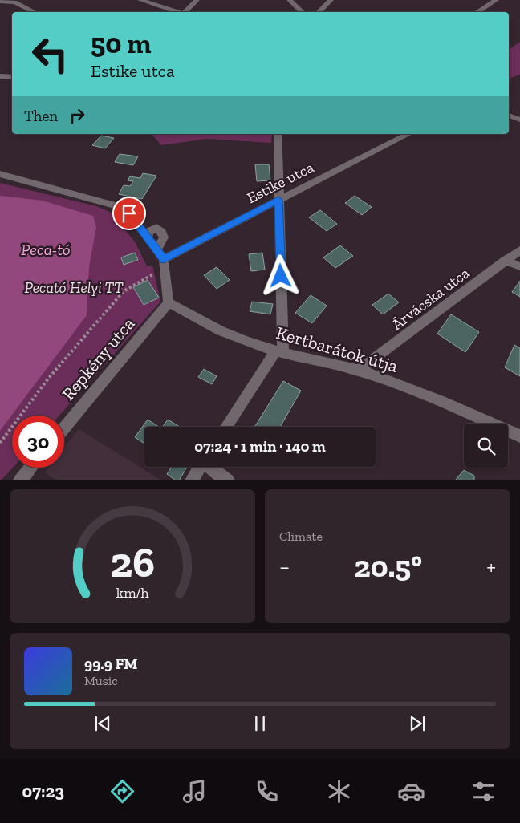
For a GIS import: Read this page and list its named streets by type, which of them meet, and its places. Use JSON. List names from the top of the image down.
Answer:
{
  "streets": {
    "street": [
      "Estike utca",
      "Árvácska utca",
      "Kertbarátok útja",
      "Repkény utca"
    ]
  },
  "crossings": [
    ["Árvácska utca", "Kertbarátok útja"],
    ["Kertbarátok útja", "Repkény utca"]
  ],
  "water": ["Peca-tó"],
  "parks": ["Pecató Helyi TT"],
  "page": {
    "turn": ["50 m", "Estike utca"],
    "then": "Then",
    "limit": "30",
    "trip": "07:24 · 1 min · 140 m",
    "tile": "Climate",
    "heat": ["−", "20.5°", "+"],
    "song": ["99.9 FM", "Music"],
    "tabs": "07:23",
    "gauge": ["26", "km/h"]
  }
}
